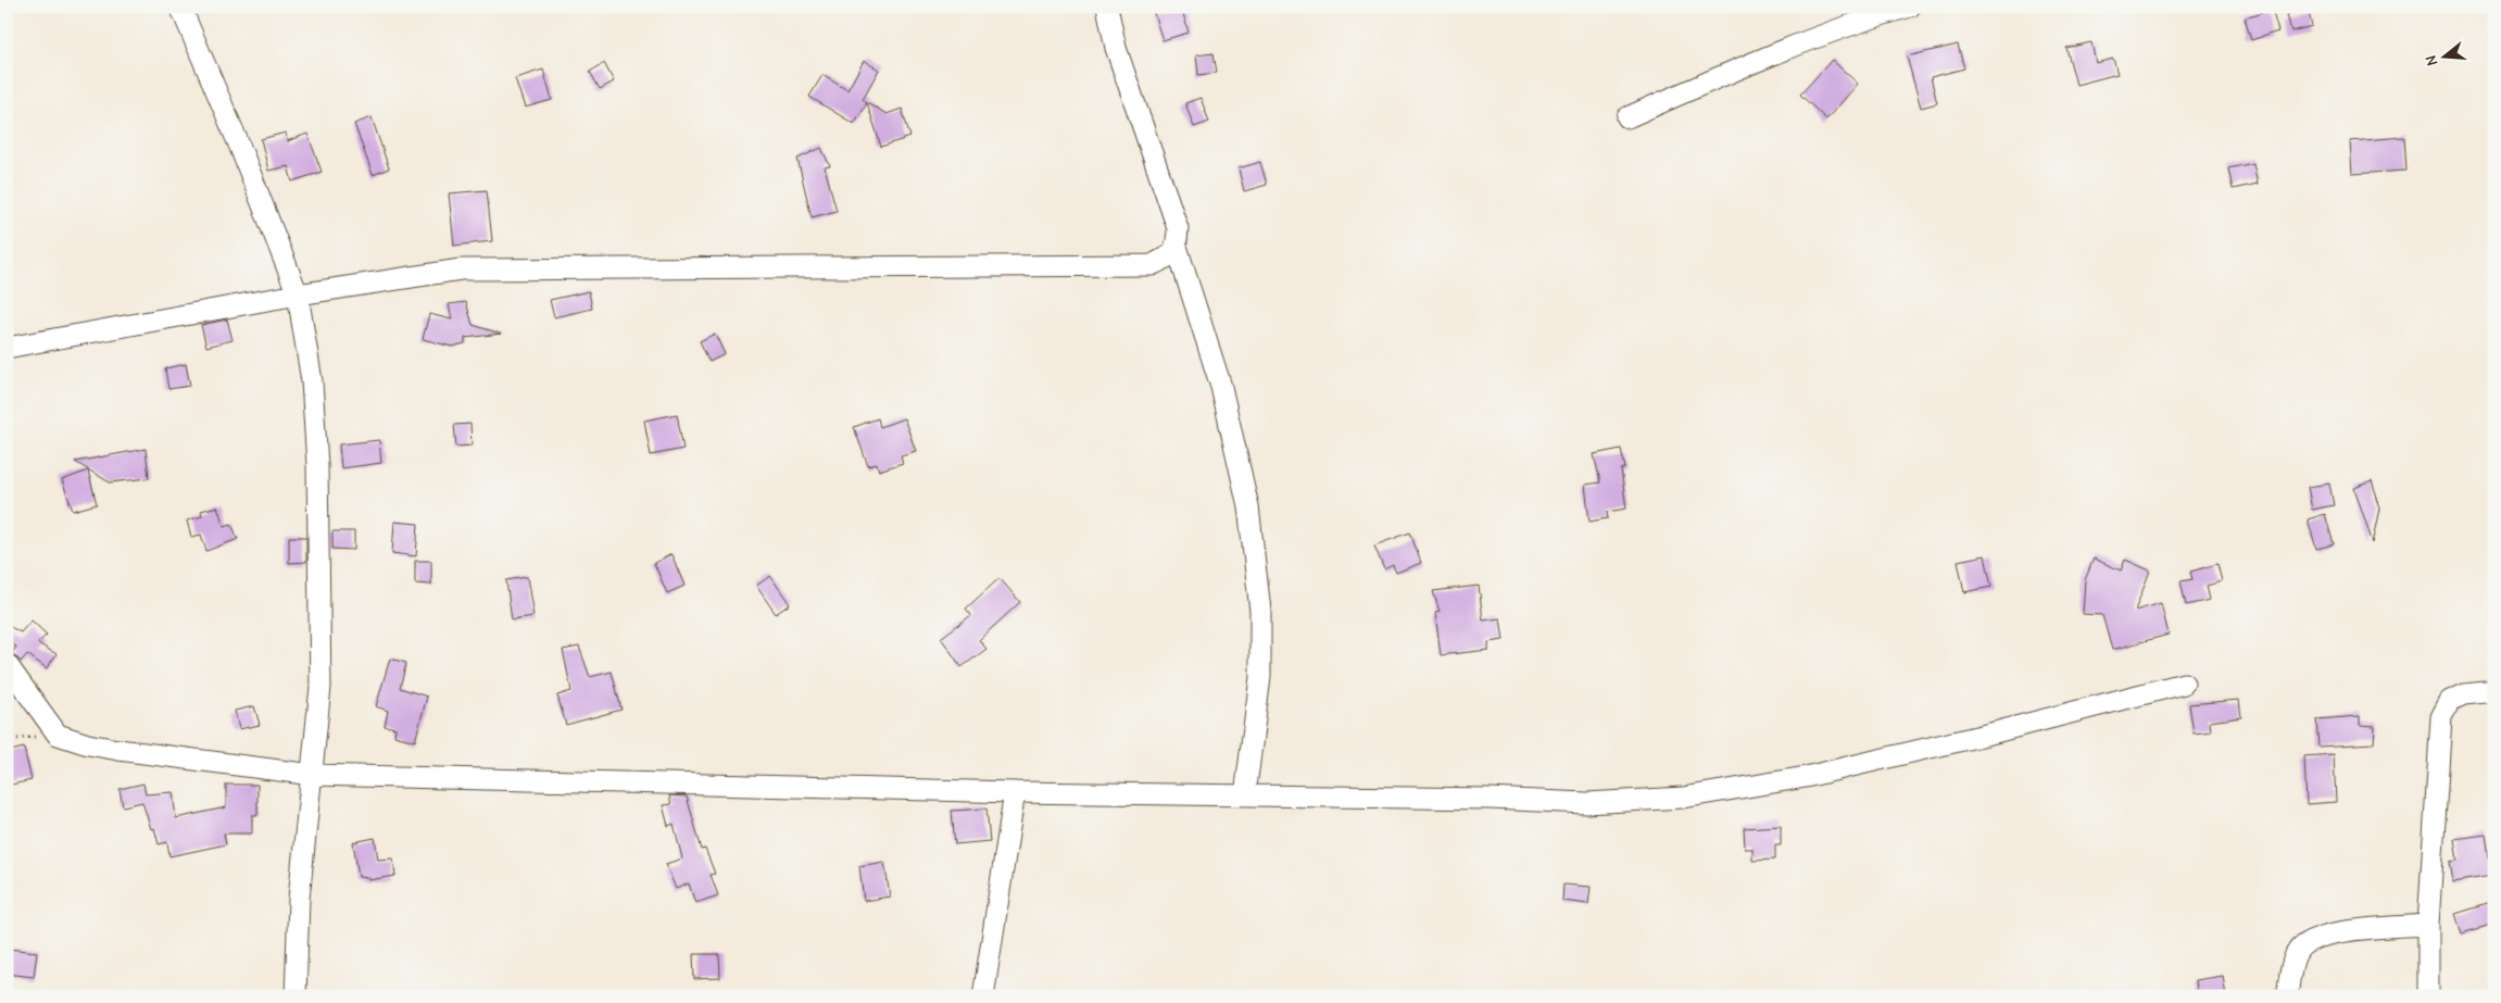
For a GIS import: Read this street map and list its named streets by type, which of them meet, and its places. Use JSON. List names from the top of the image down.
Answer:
{
  "north": "left"
}
